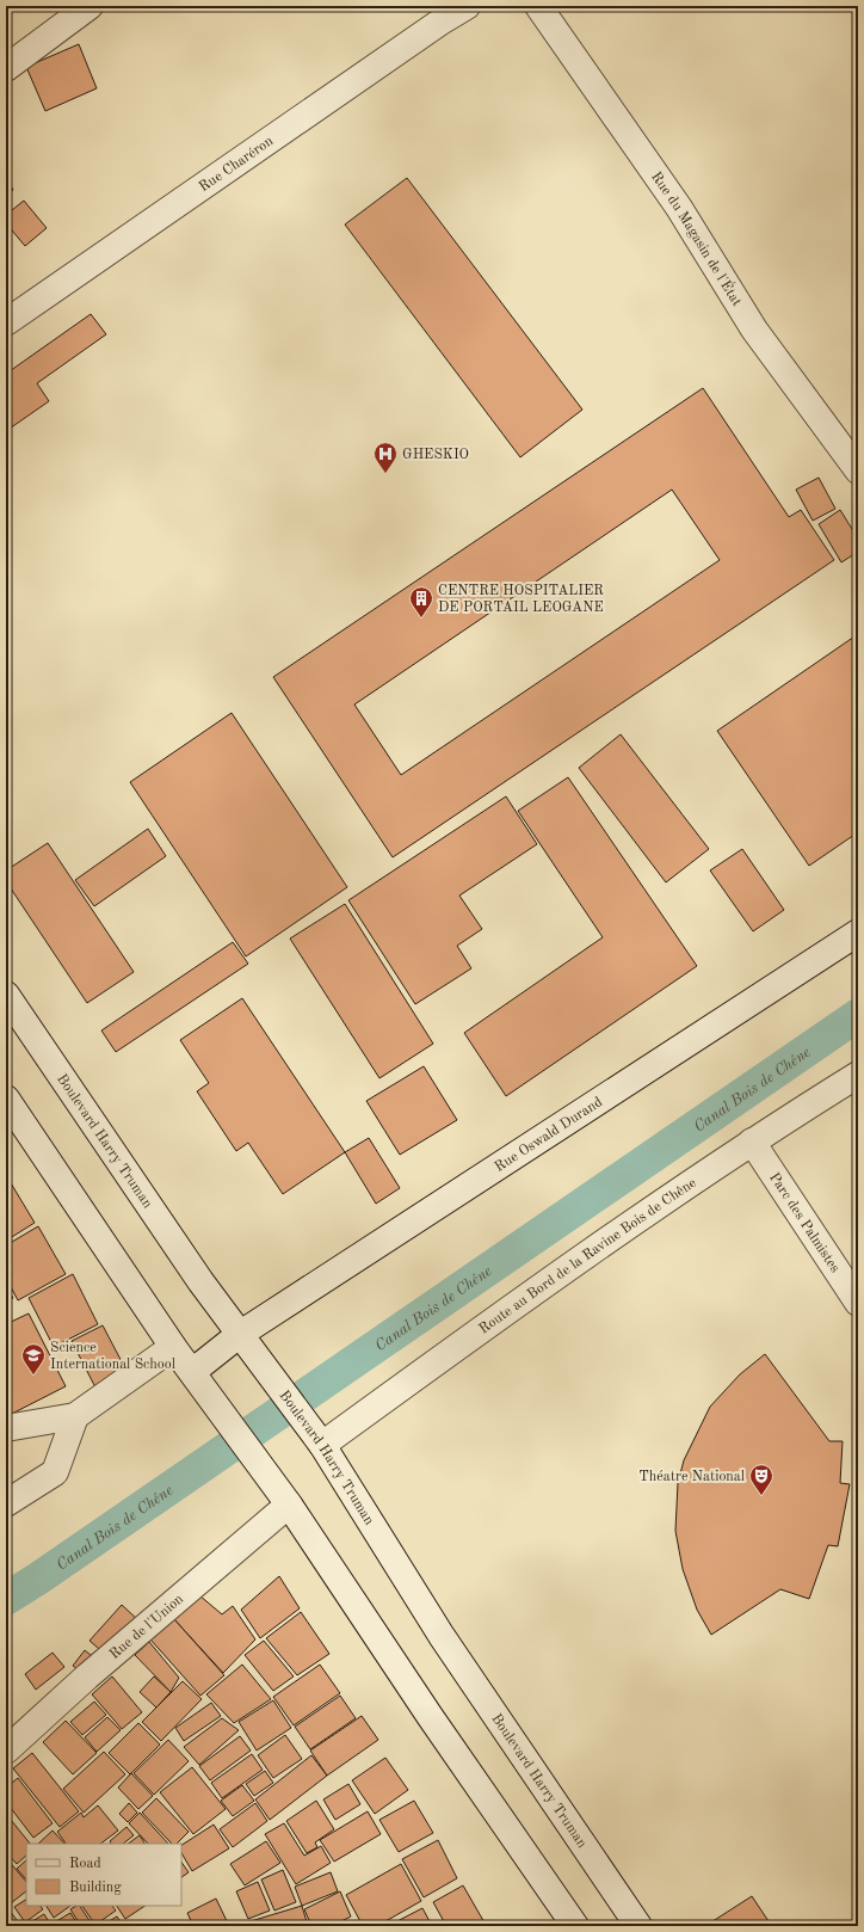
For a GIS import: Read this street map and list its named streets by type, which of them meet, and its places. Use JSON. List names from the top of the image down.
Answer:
{
  "streets": {
    "main road": [
      "Rue Charéron",
      "Rue du Magasin de l'État",
      "Rue Oswald Durand",
      "Boulevard Harry Truman",
      "Parc des Palmistes",
      "Route au Bord de la Ravine Bois de Chêne",
      "Rue de l'Union"
    ]
  },
  "crossings": [
    ["Rue Oswald Durand", "Boulevard Harry Truman"],
    ["Boulevard Harry Truman", "Route au Bord de la Ravine Bois de Chêne"],
    ["Parc des Palmistes", "Route au Bord de la Ravine Bois de Chêne"]
  ],
  "water": ["Canal Bois de Chêne"],
  "places": {
    "hospital": ["GHESKIO"],
    "building": ["CENTRE HOSPITALIER DE PORTAIL LEOGANE"],
    "school or university": ["Science International School"],
    "theatre": ["Théatre National"]
  },
  "legend": ["Road", "Building"]
}
